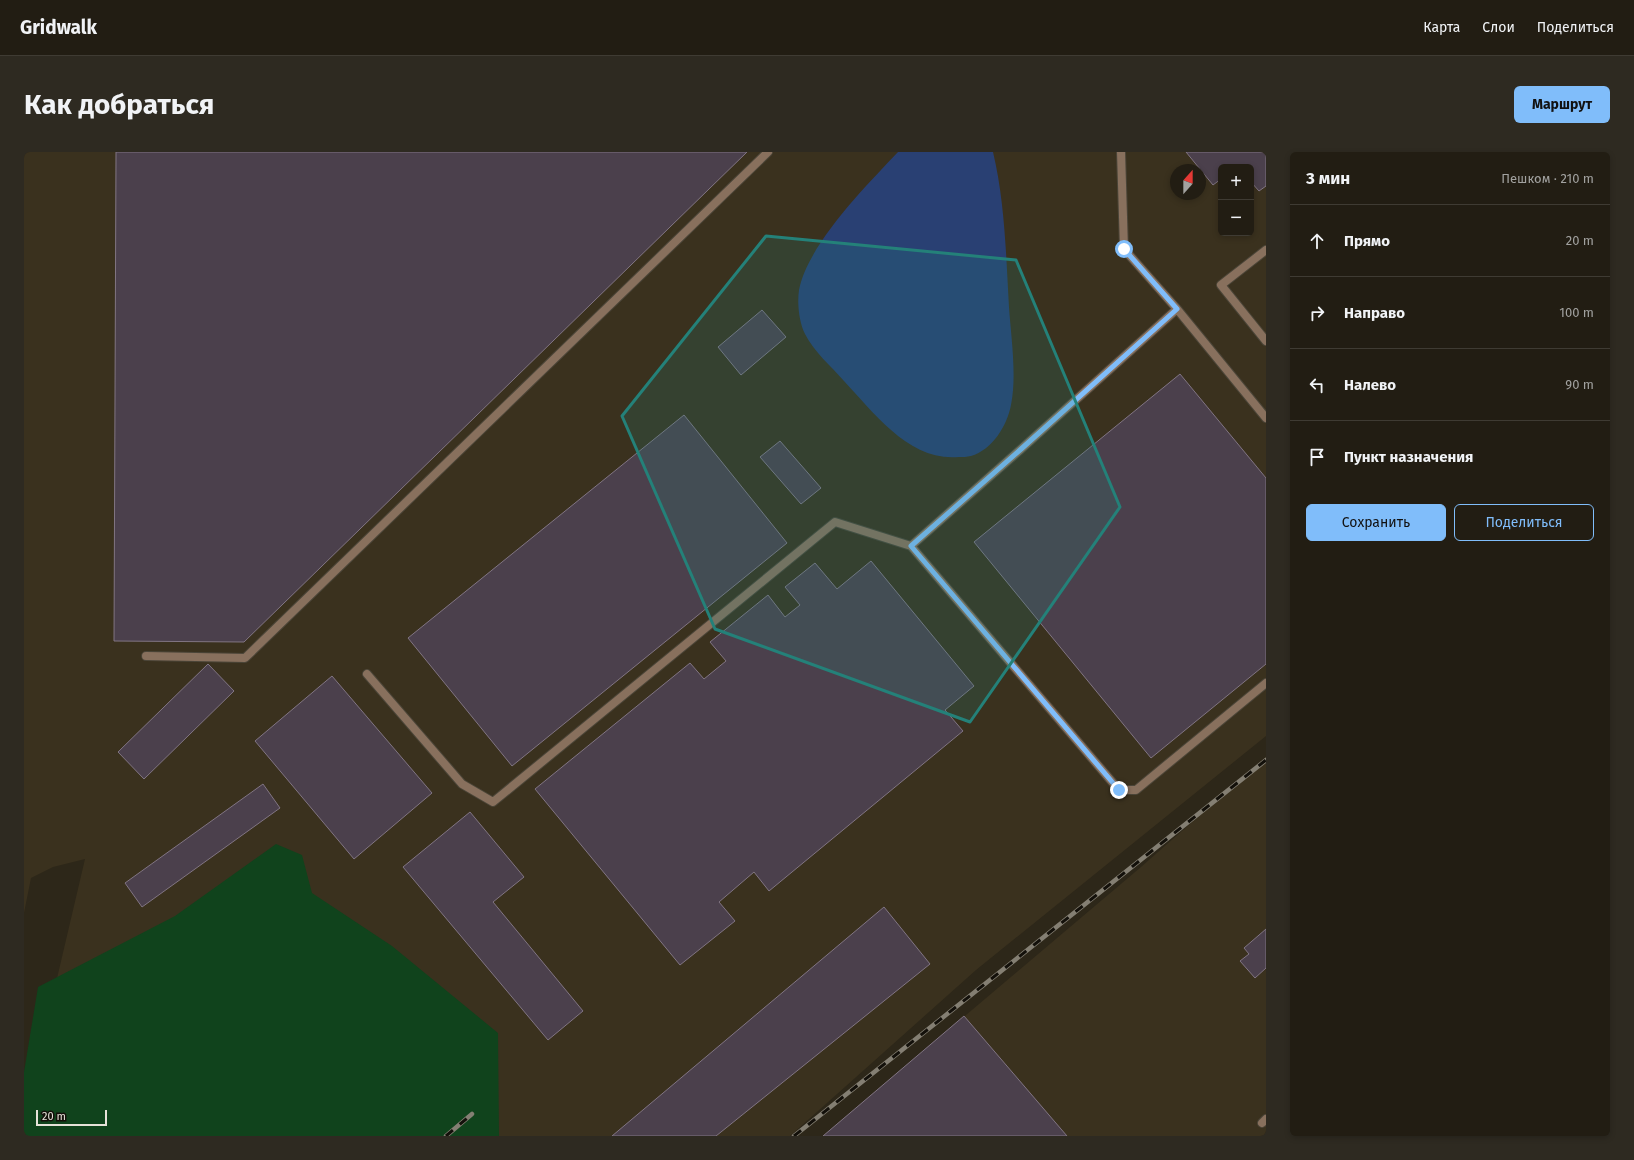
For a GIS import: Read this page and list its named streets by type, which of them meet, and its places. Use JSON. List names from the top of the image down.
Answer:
{
  "scale_bar": "20 m",
  "north": "top",
  "page": {
    "header": "Gridwalk",
    "nav": ["Карта", "Слои", "Поделиться"],
    "buttons": [
      "Маршрут",
      ["Сохранить", "Поделиться"]
    ],
    "title": "Как добраться",
    "heading": ["3 мин", "Пешком · 210 m"],
    "map_buttons": ["+", "−"],
    "list": [
      ["Прямо", "20 m"],
      ["Направо", "100 m"],
      ["Налево", "90 m"],
      "Пункт назначения"
    ],
    "scale": "20 m"
  }
}
